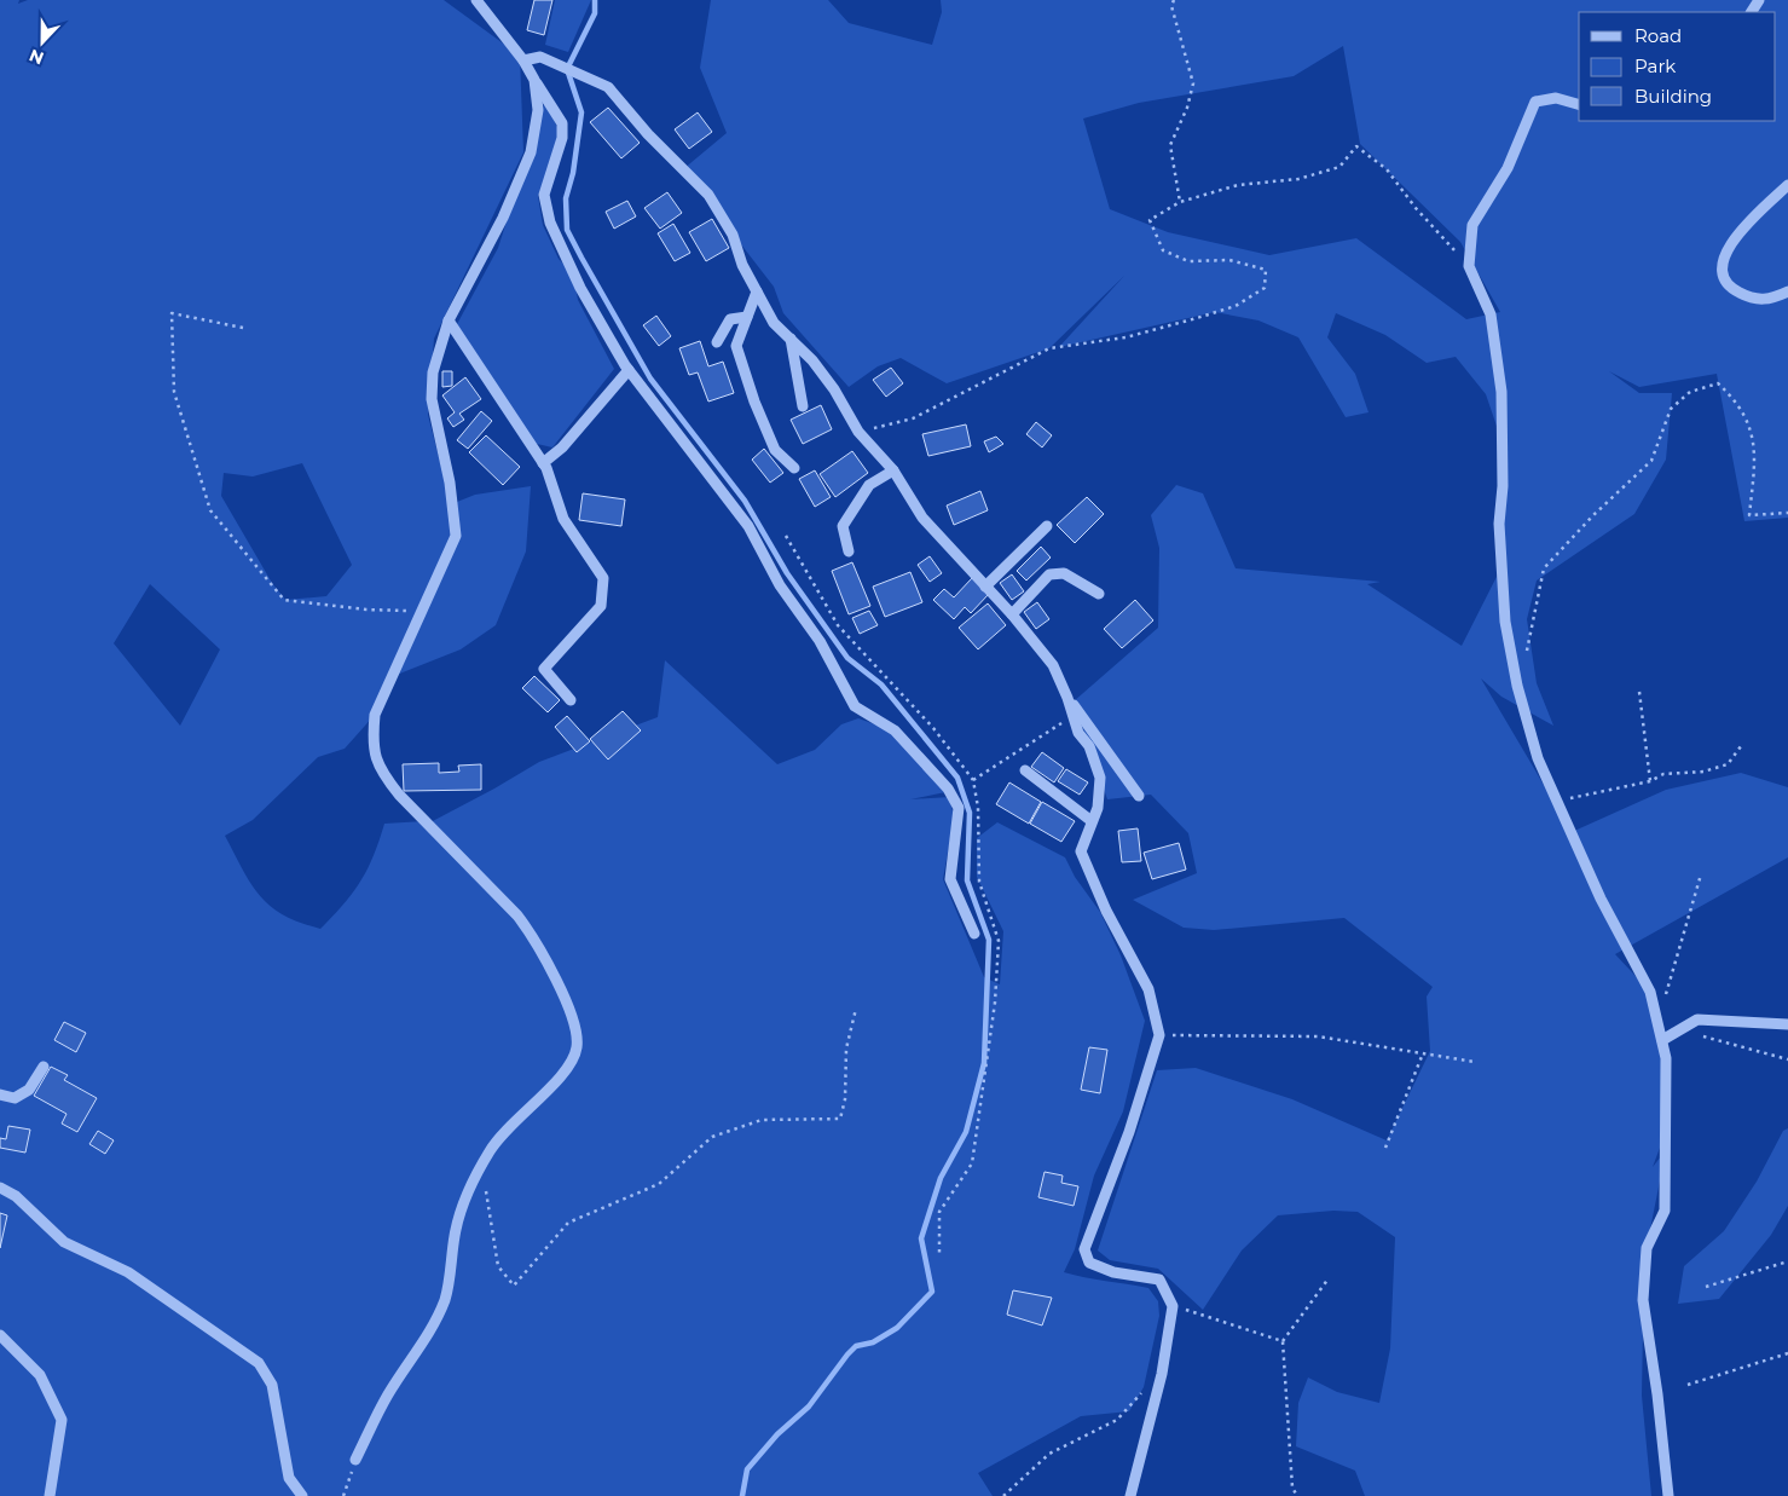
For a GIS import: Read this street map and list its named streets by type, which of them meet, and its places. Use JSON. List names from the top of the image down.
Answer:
{
  "legend": ["Road", "Park", "Building"],
  "north": "bottom"
}
